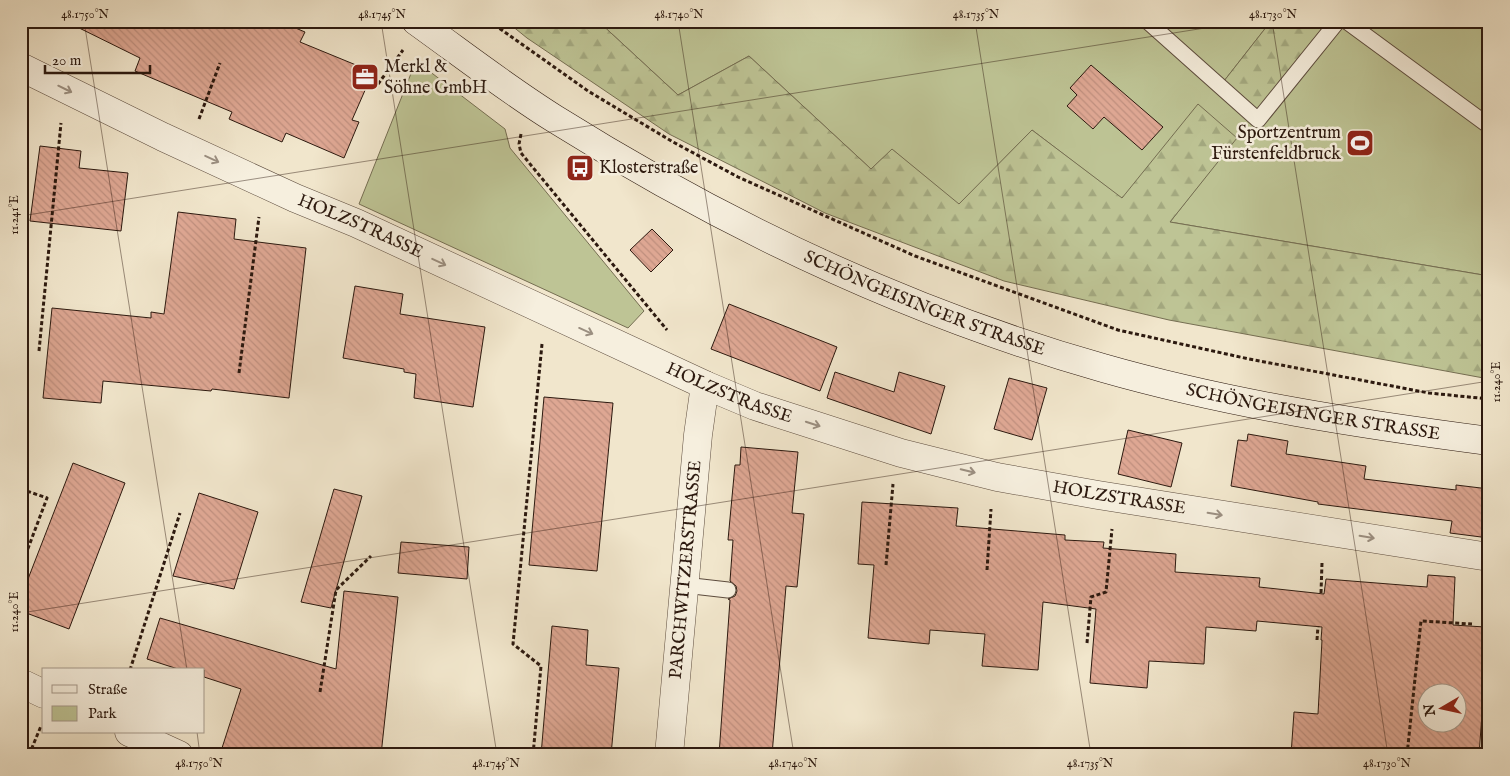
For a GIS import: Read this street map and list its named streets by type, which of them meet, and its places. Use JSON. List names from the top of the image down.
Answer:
{
  "streets": {
    "street": ["HOLZSTRASSE", "SCHÖNGEISINGER STRASSE", "PARCHWITZERSTRASSE"]
  },
  "crossings": [
    ["HOLZSTRASSE", "PARCHWITZERSTRASSE"]
  ],
  "one_way": ["HOLZSTRASSE"],
  "places": {
    "office": ["Merkl & Söhne GmbH"],
    "sports": ["Sportzentrum Fürstenfeldbruck"],
    "bus stop": ["Klosterstraße"]
  },
  "legend": ["Straße", "Park"],
  "scale_bar": "20 m",
  "north": "left",
  "coordinates": [
    "48.1750°N",
    "48.1745°N",
    "48.1740°N",
    "48.1735°N",
    "48.1730°N",
    "11.241°E",
    "11.240°E"
  ]
}
